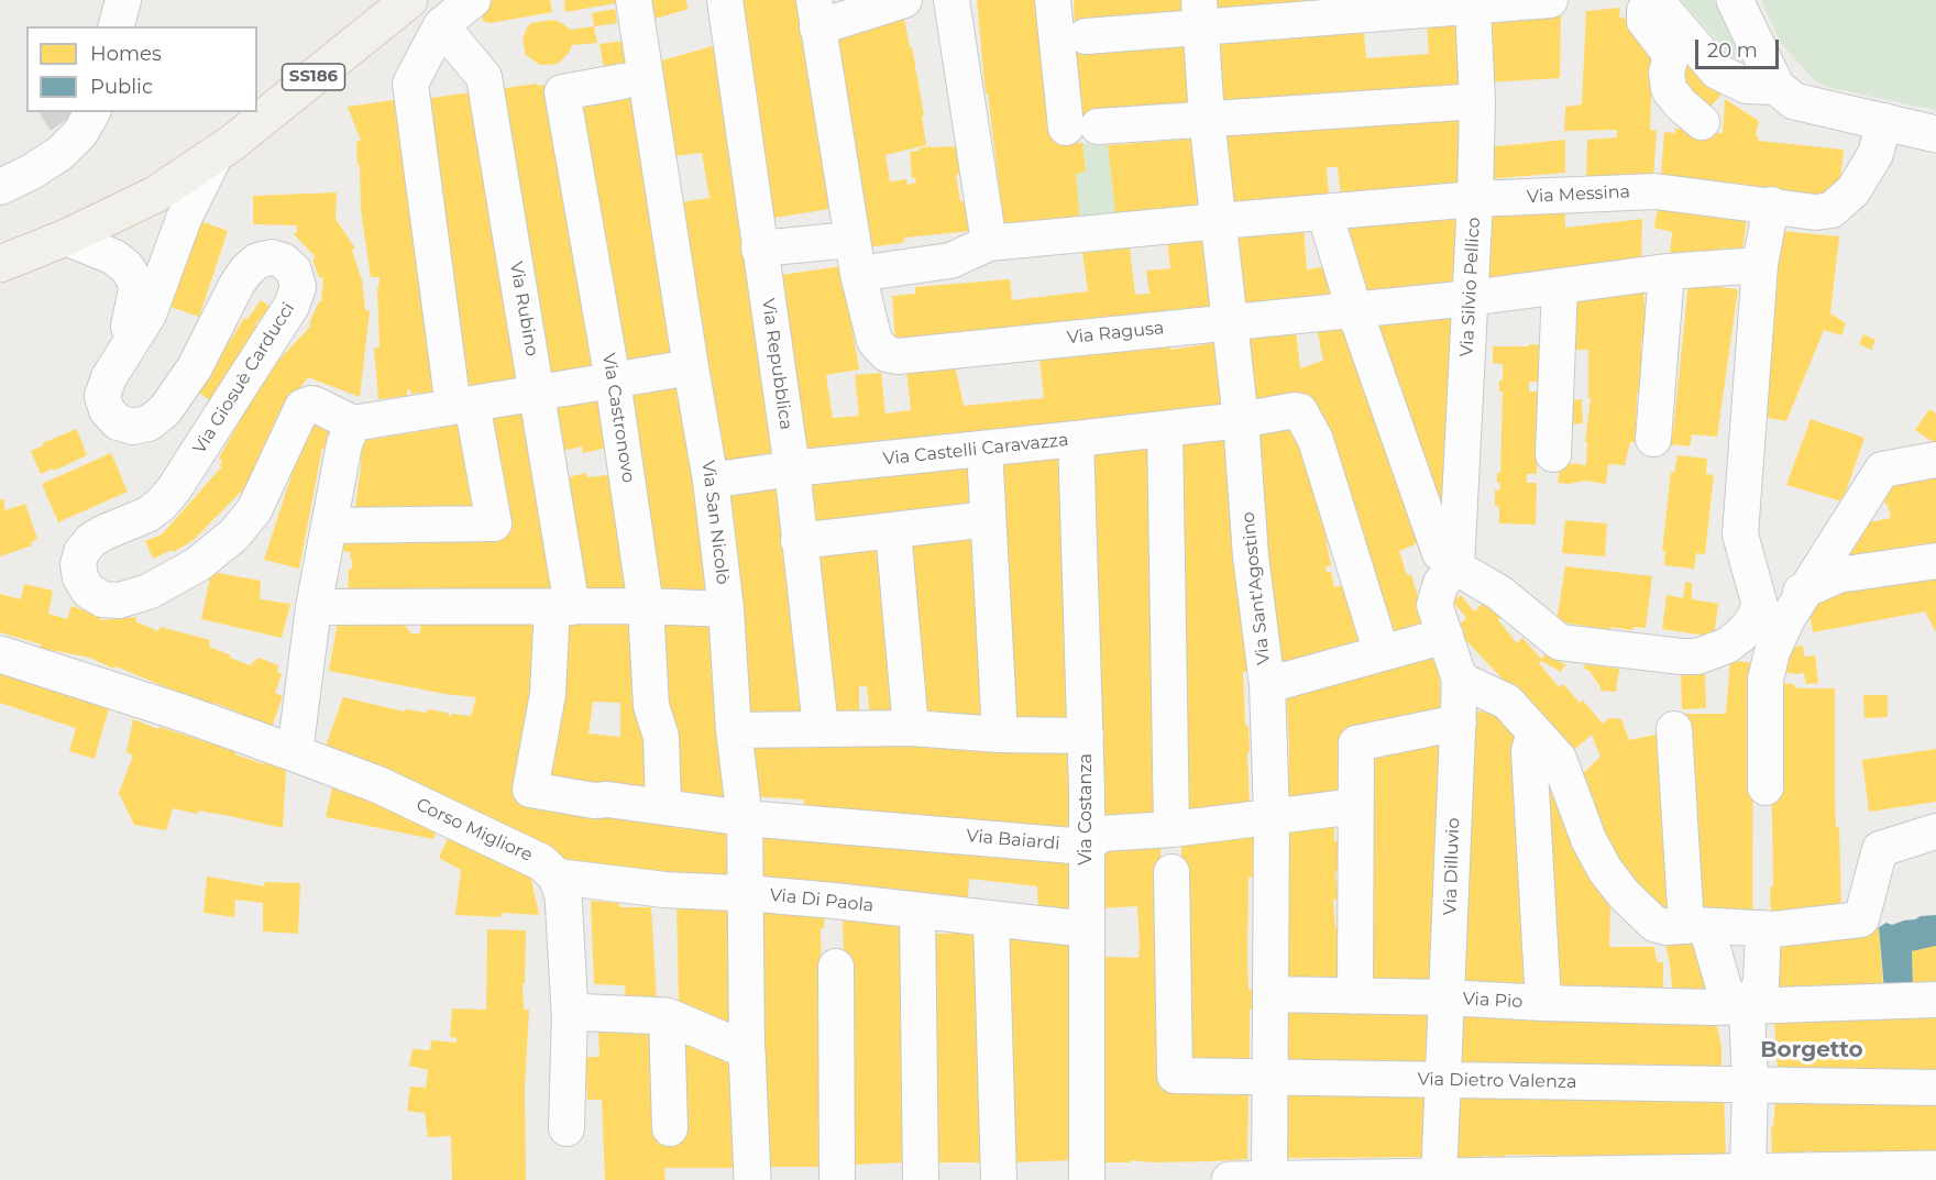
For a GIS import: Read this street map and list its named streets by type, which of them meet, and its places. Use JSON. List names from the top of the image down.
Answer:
{
  "streets": {
    "main road": ["SS186"],
    "street": [
      "Via Messina",
      "Via Silvio Pellico",
      "Via Rubino",
      "Via Ragusa",
      "Via Repubblica",
      "Via Giosuè Carducci",
      "Via Castronovo",
      "Via Castelli Caravazza",
      "Via San Nicolò",
      "Via Sant'Agostino",
      "Via Costanza",
      "Corso Migliore",
      "Via Baiardi",
      "Via Dilluvio",
      "Via Di Paola",
      "Via Pio",
      "Via Dietro Valenza"
    ]
  },
  "crossings": [
    ["SS186", "Via Giosuè Carducci"],
    ["Via Messina", "Via Silvio Pellico"],
    ["Via Messina", "Via Ragusa"],
    ["Via Messina", "Via Sant'Agostino"],
    ["Via Silvio Pellico", "Via Ragusa"],
    ["Via Silvio Pellico", "Via Dilluvio"],
    ["Via Rubino", "Via Baiardi"],
    ["Via Ragusa", "Via Sant'Agostino"],
    ["Via Repubblica", "Via Castelli Caravazza"],
    ["Via Castronovo", "Via Baiardi"],
    ["Via Castelli Caravazza", "Via San Nicolò"],
    ["Via Castelli Caravazza", "Via Sant'Agostino"],
    ["Via Castelli Caravazza", "Via Costanza"],
    ["Via San Nicolò", "Via Baiardi"],
    ["Via San Nicolò", "Via Di Paola"],
    ["Via Sant'Agostino", "Via Baiardi"],
    ["Via Sant'Agostino", "Via Pio"],
    ["Via Sant'Agostino", "Via Dietro Valenza"],
    ["Via Costanza", "Via Baiardi"],
    ["Via Costanza", "Via Di Paola"],
    ["Corso Migliore", "Via Di Paola"],
    ["Via Dilluvio", "Via Pio"],
    ["Via Dilluvio", "Via Dietro Valenza"]
  ],
  "districts": ["Borgetto"],
  "legend": ["Homes", "Public"],
  "scale_bar": "20 m"
}
